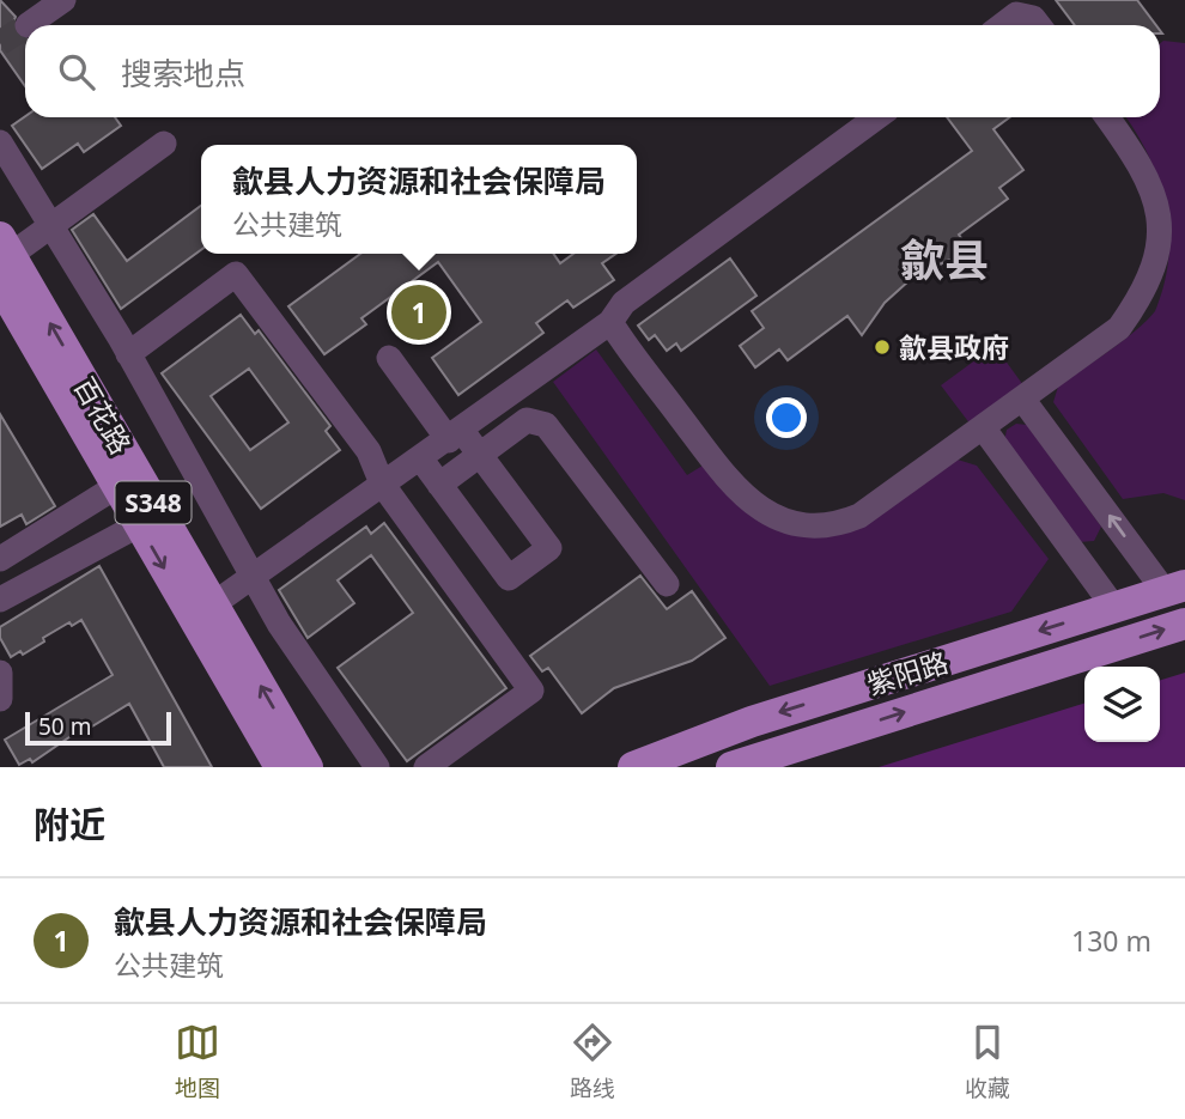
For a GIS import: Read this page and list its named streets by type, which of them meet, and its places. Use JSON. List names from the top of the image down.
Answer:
{
  "streets": {
    "main road": ["百花路", "S348", "紫阳路"]
  },
  "districts": ["歙县"],
  "places": ["歙县政府"],
  "scale_bar": "50 m",
  "page": {
    "search": "搜索地点",
    "popup": ["歙县人力资源和社会保障局", "公共建筑"],
    "pins": "1",
    "scale": "50 m",
    "heading": "附近",
    "list": [
      {
        "mark": "1",
        "name": "歙县人力资源和社会保障局",
        "note": "公共建筑",
        "value": "130 m"
      }
    ],
    "nav": ["地图", "路线", "收藏"]
  }
}
